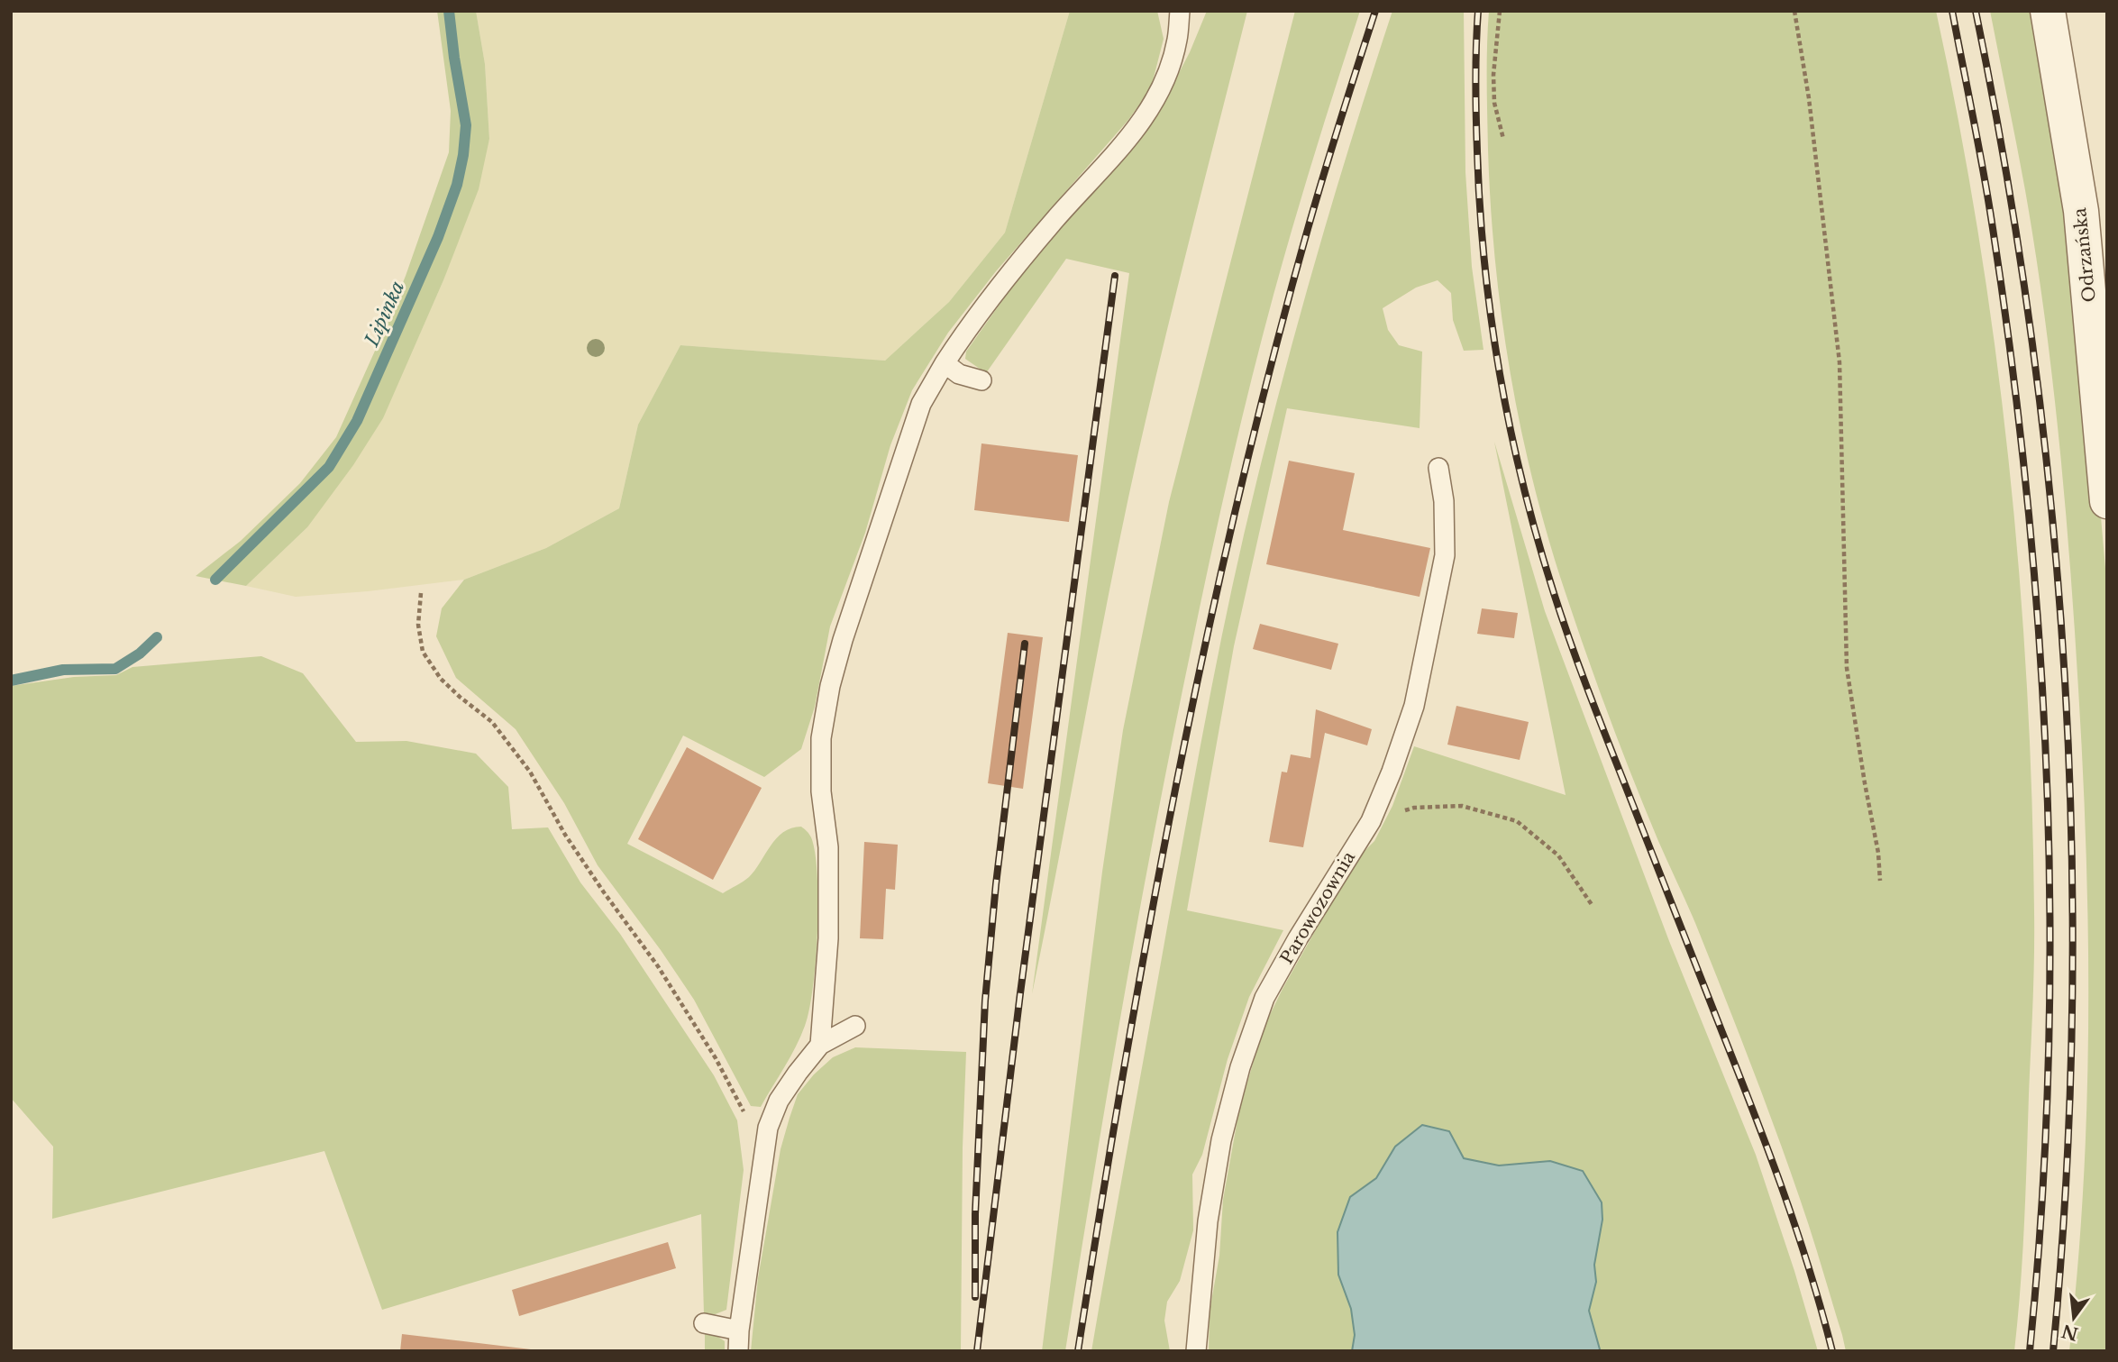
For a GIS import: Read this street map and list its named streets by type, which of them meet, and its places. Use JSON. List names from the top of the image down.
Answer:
{
  "streets": {
    "street": ["Odrzańska"],
    "lane": ["Parowozownia"]
  },
  "water": ["Lipinka"],
  "north": "bottom"
}
